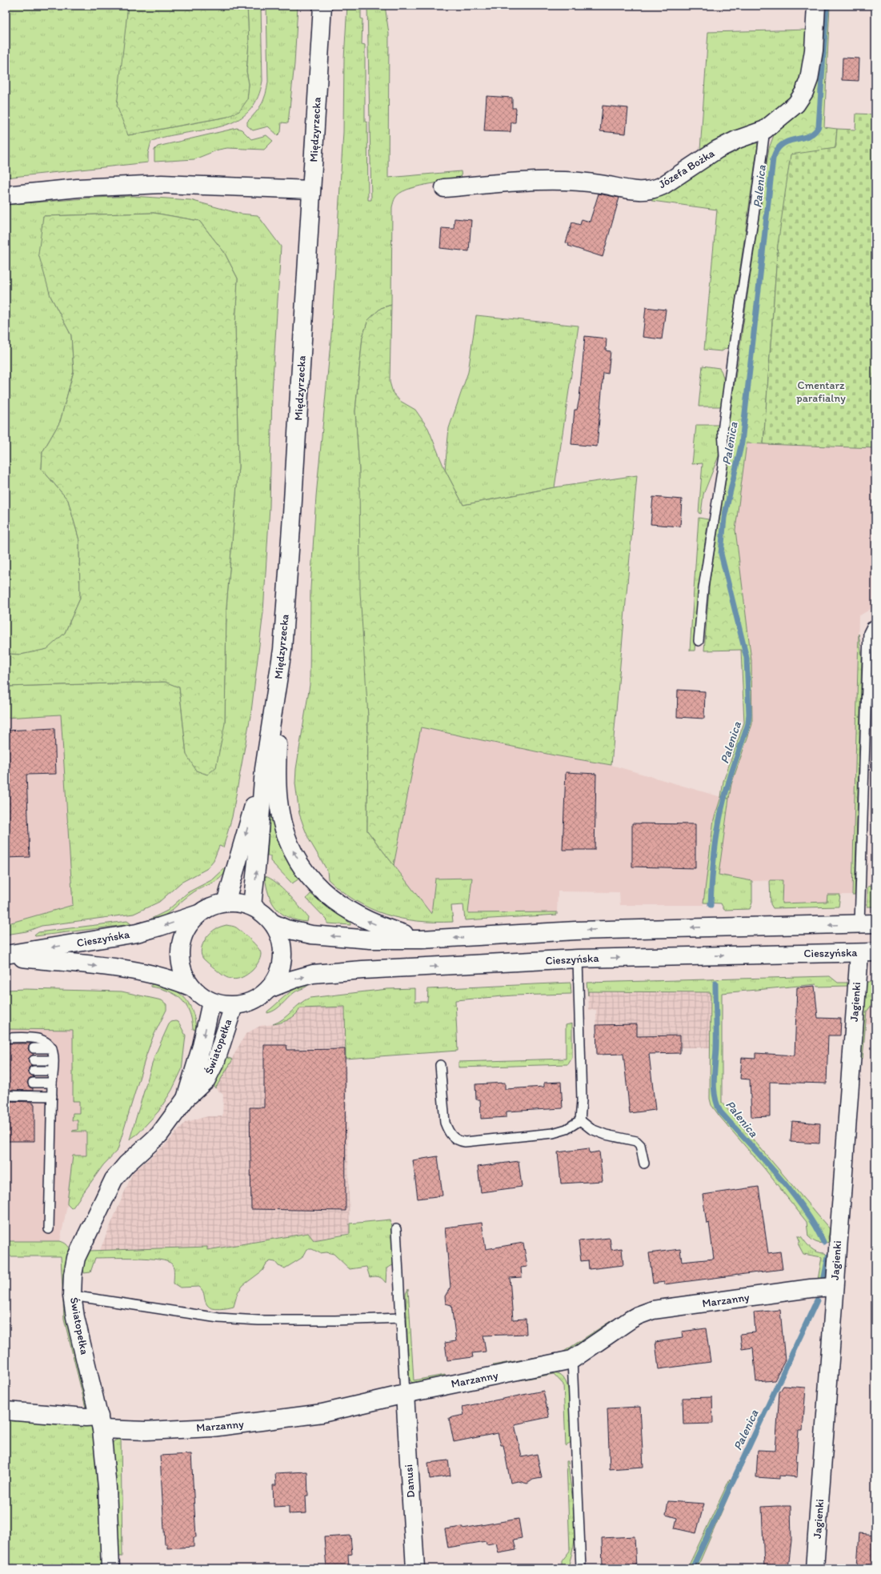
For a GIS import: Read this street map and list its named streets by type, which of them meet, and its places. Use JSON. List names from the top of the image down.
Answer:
{
  "streets": {
    "main road": [
      "Międzyrzecka",
      "Józefa Bożka",
      "Cieszyńska",
      "Jagienki",
      "Światopełka",
      "Marzanny",
      "Danusi"
    ]
  },
  "crossings": [
    ["Międzyrzecka", "Cieszyńska"],
    ["Międzyrzecka", "Światopełka"],
    ["Cieszyńska", "Jagienki"],
    ["Cieszyńska", "Światopełka"],
    ["Jagienki", "Marzanny"],
    ["Światopełka", "Marzanny"],
    ["Marzanny", "Danusi"]
  ],
  "water": ["Palenica"],
  "parks": ["Cmentarz parafialny"]
}
